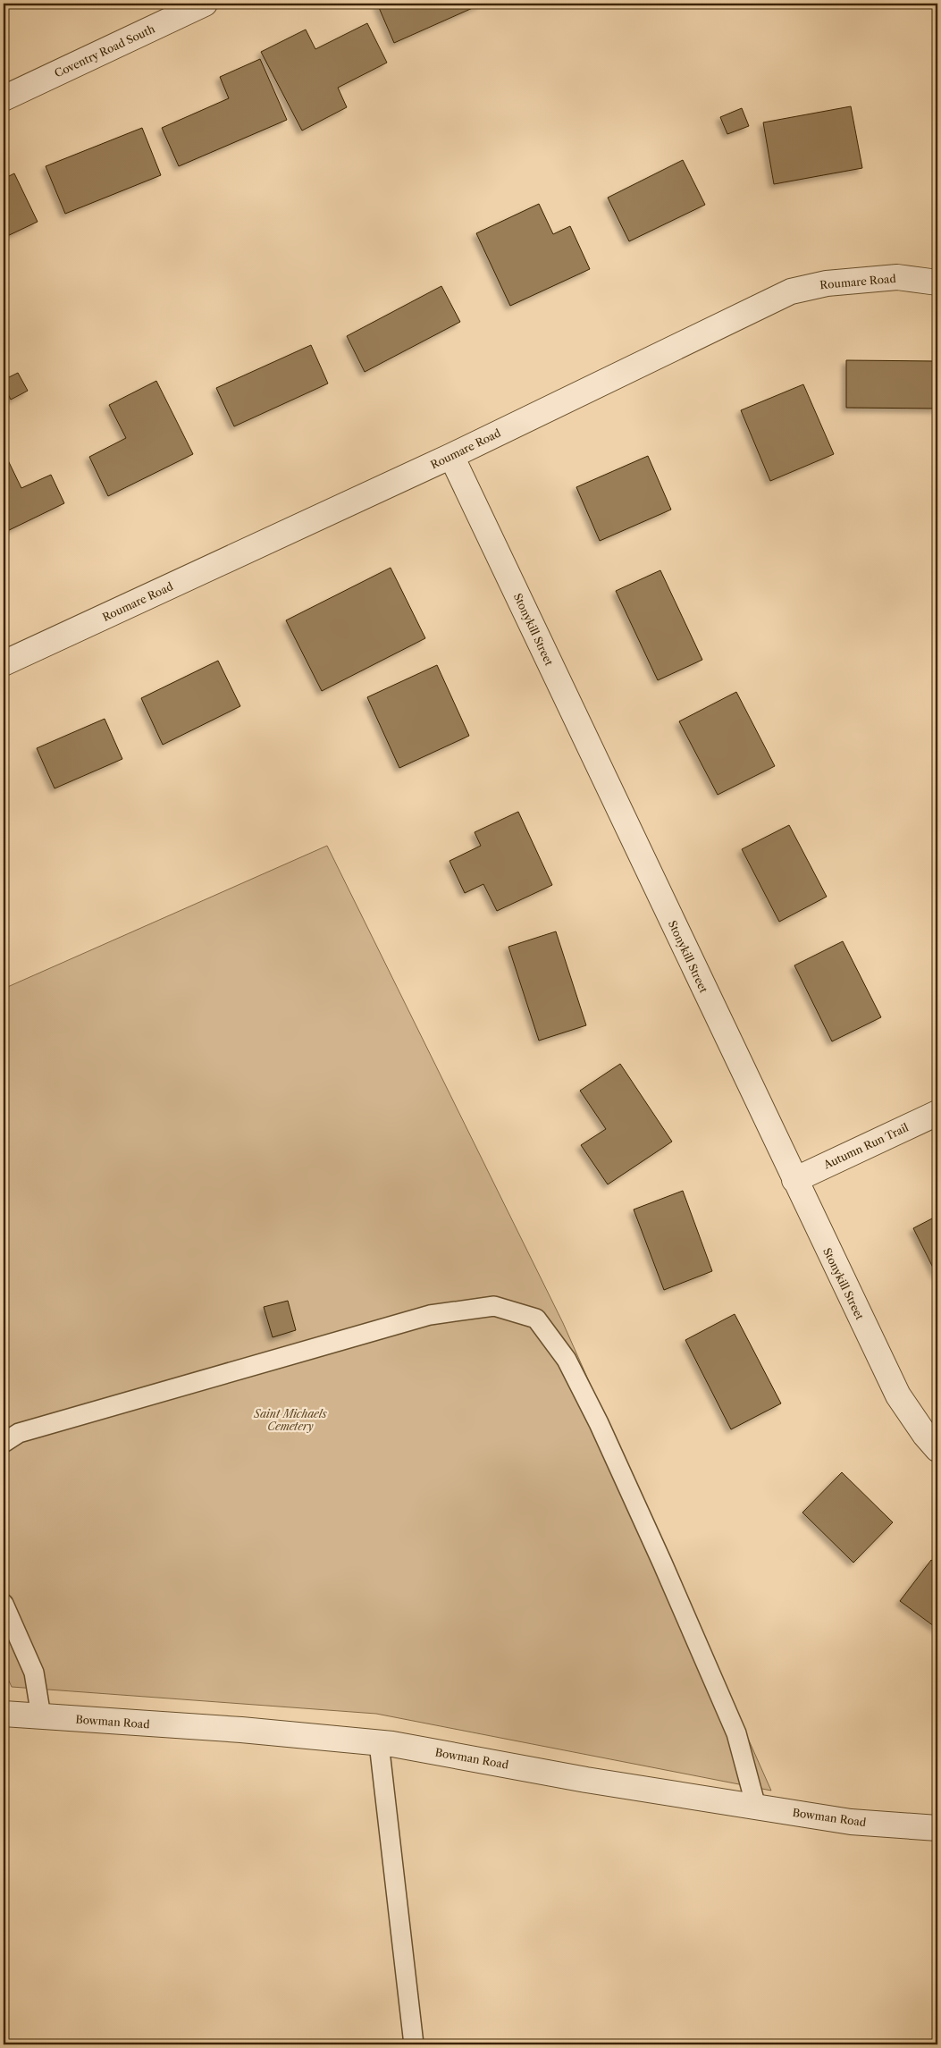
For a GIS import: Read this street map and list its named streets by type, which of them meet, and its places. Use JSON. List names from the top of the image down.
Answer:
{
  "streets": {
    "street": [
      "Coventry Road South",
      "Roumare Road",
      "Stonykill Street",
      "Autumn Run Trail",
      "Bowman Road"
    ]
  },
  "crossings": [
    ["Roumare Road", "Stonykill Street"],
    ["Stonykill Street", "Autumn Run Trail"]
  ],
  "parks": ["Saint Michaels Cemetery"]
}
